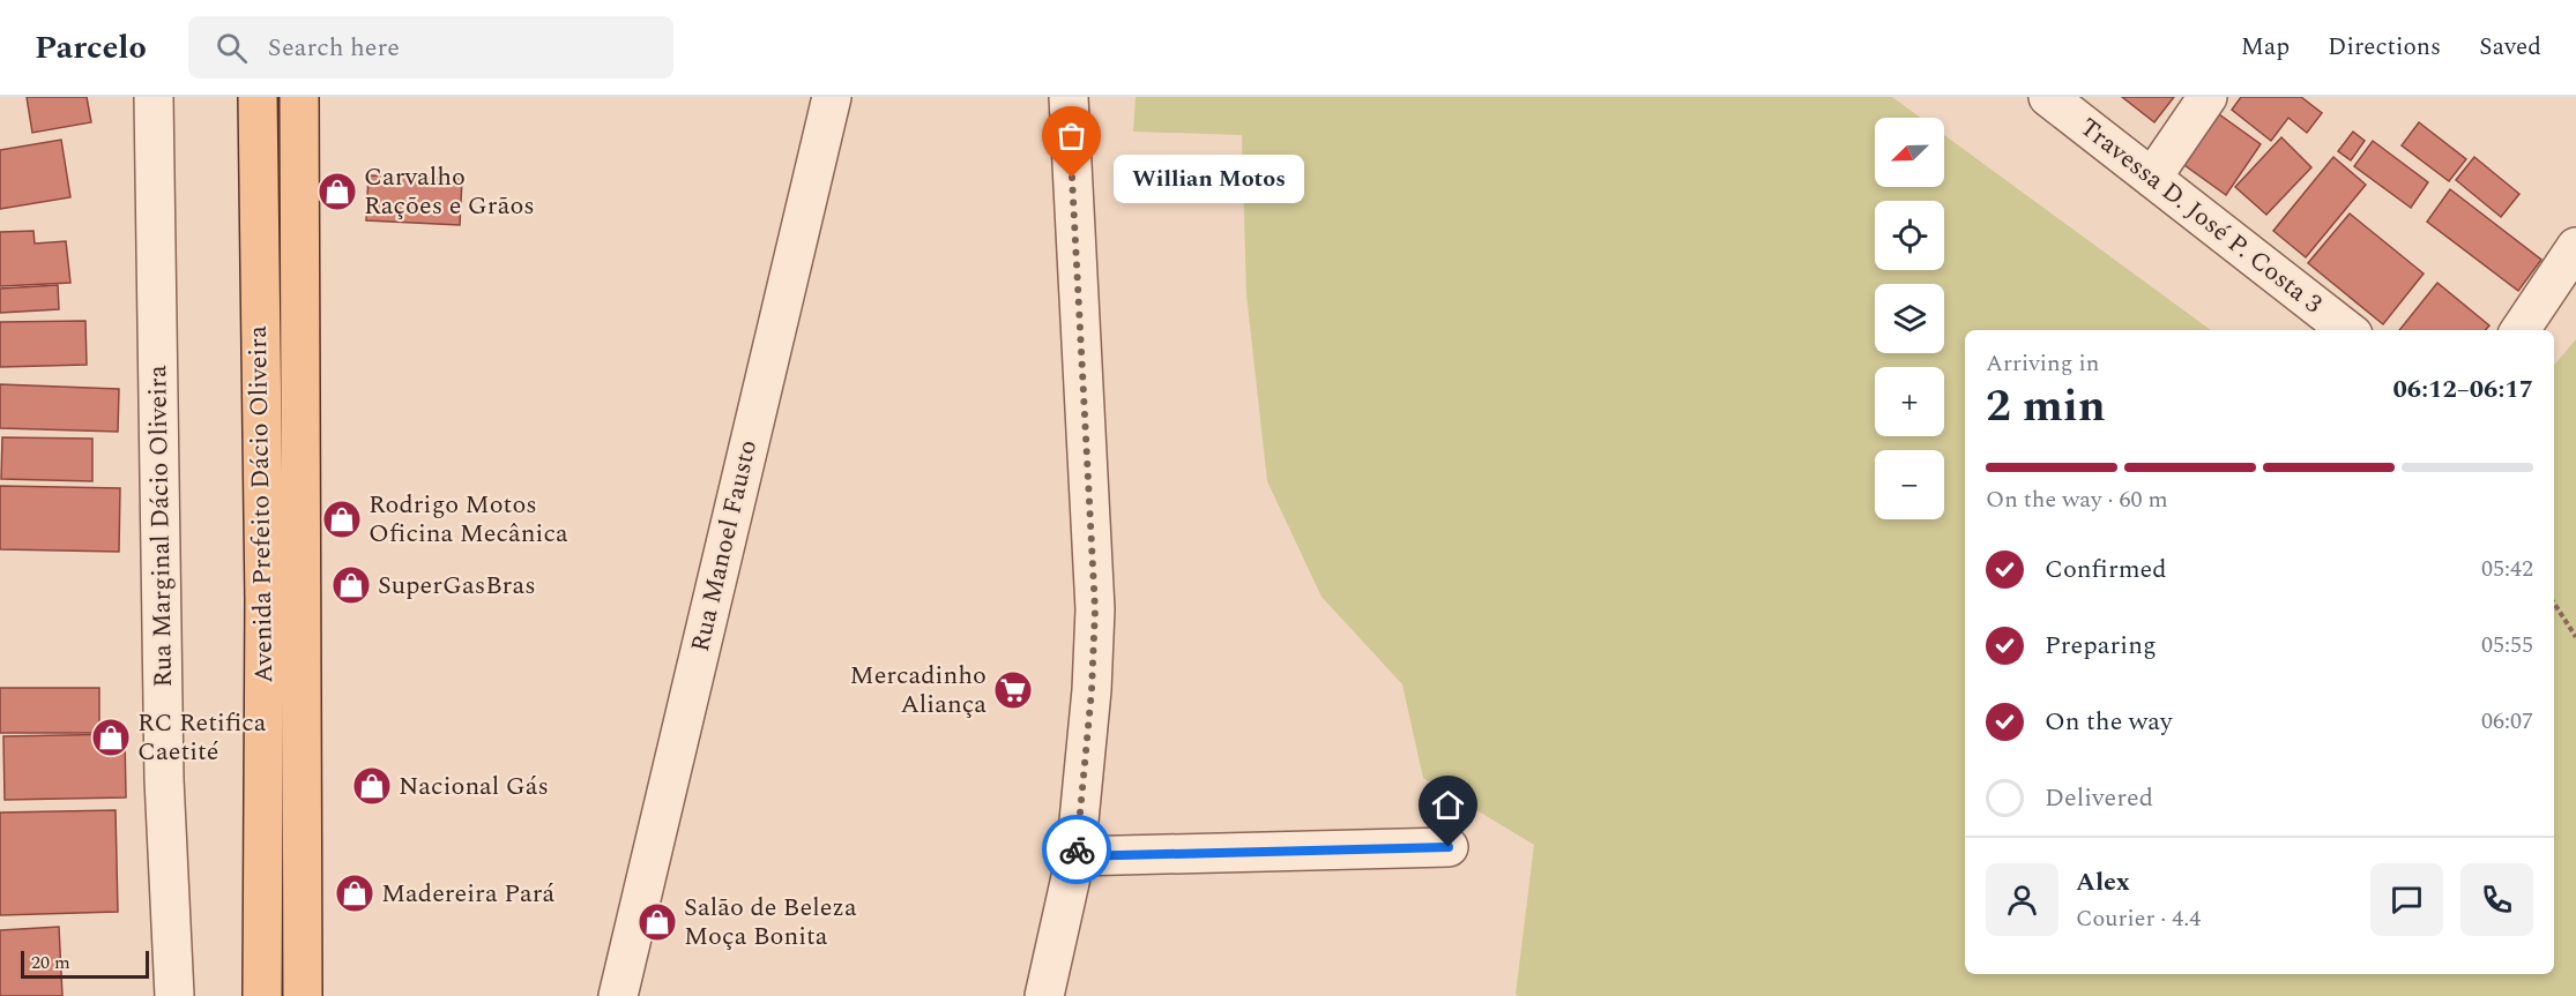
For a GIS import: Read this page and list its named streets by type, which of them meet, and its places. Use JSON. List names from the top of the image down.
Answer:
{
  "streets": {
    "main road": ["Avenida Prefeito Dácio Oliveira"],
    "street": ["Travessa D. José P. Costa 3", "Rua Marginal Dácio Oliveira", "Rua Manoel Fausto"]
  },
  "places": {
    "other": ["Willian Motos"],
    "shop": [
      "Carvalho Rações e Grãos",
      "Rodrigo Motos Oficina Mecânica",
      "SuperGasBras",
      "RC Retifica Caetité",
      "Nacional Gás",
      "Madereira Pará",
      "Salão de Beleza Moça Bonita"
    ],
    "supermarket": ["Mercadinho Aliança"]
  },
  "scale_bar": "20 m",
  "north": "bottom left",
  "page": {
    "header": "Parcelo",
    "search": "Search here",
    "nav": ["Map", "Directions", "Saved"],
    "map_buttons": ["+", "−"],
    "bubble": "Willian Motos",
    "heading": ["2 min", "Arriving in", "06:12–06:17"],
    "panel": ["Alex", "Courier · 4.4"],
    "bar": "On the way · 60 m",
    "list": [
      ["Confirmed", "05:42"],
      ["Preparing", "05:55"],
      ["On the way", "06:07"],
      "Delivered"
    ],
    "scale": "20 m"
  }
}
